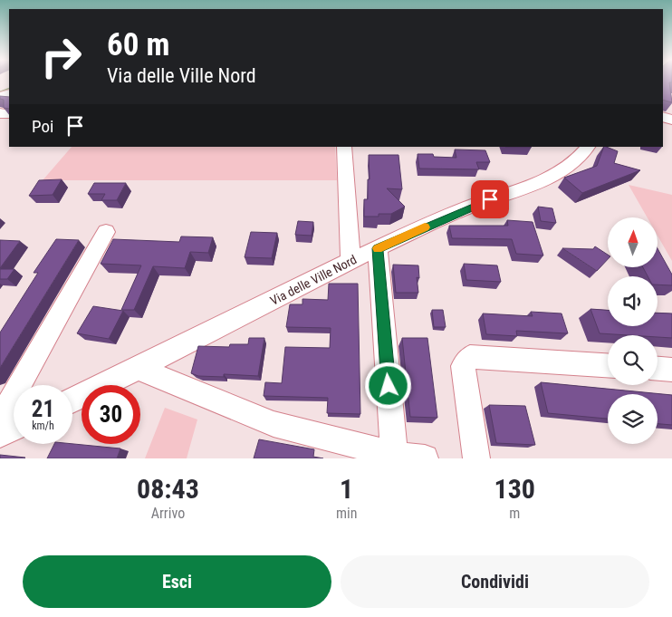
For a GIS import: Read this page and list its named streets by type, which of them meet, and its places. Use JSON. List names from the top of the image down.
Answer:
{
  "streets": {
    "street": ["Via delle Ville Nord"]
  },
  "north": "top",
  "page": {
    "turn": ["60 m", "Via delle Ville Nord"],
    "then": "Poi",
    "speed": "21 km/h",
    "limit": "30",
    "eta": [
      "08:43",
      "Arrivo",
      "1",
      "min",
      "130",
      "m"
    ],
    "buttons": ["Esci", "Condividi"]
  }
}
